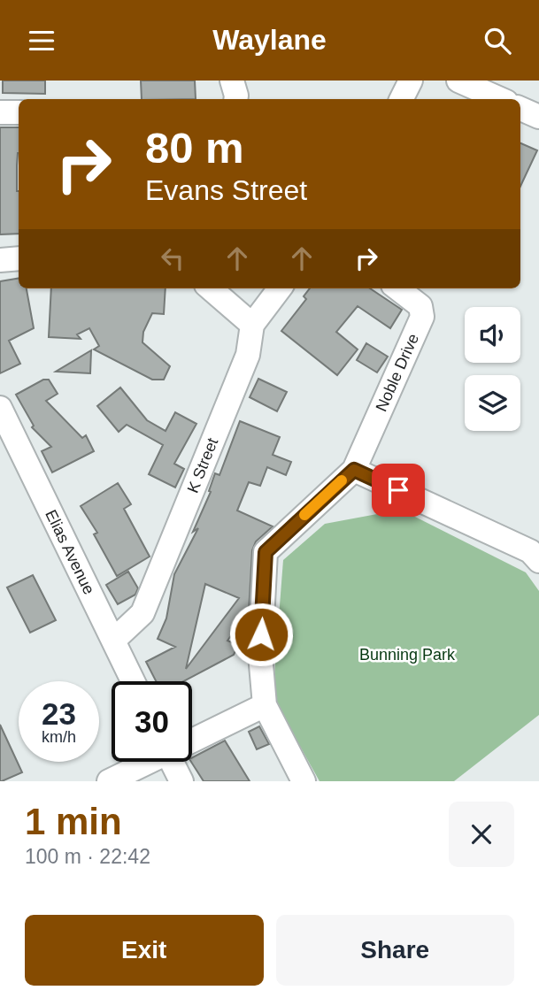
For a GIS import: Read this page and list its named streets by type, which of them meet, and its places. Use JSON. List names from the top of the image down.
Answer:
{
  "streets": {
    "street": ["Noble Drive", "K Street", "Elias Avenue"]
  },
  "crossings": [
    ["K Street", "Elias Avenue"]
  ],
  "parks": ["Bunning Park"],
  "page": {
    "header": "Waylane",
    "turn": ["80 m", "Evans Street"],
    "speed": "23 km/h",
    "limit": "30",
    "heading": ["1 min", "100 m · 22:42"],
    "buttons": ["Exit", "Share"]
  }
}
